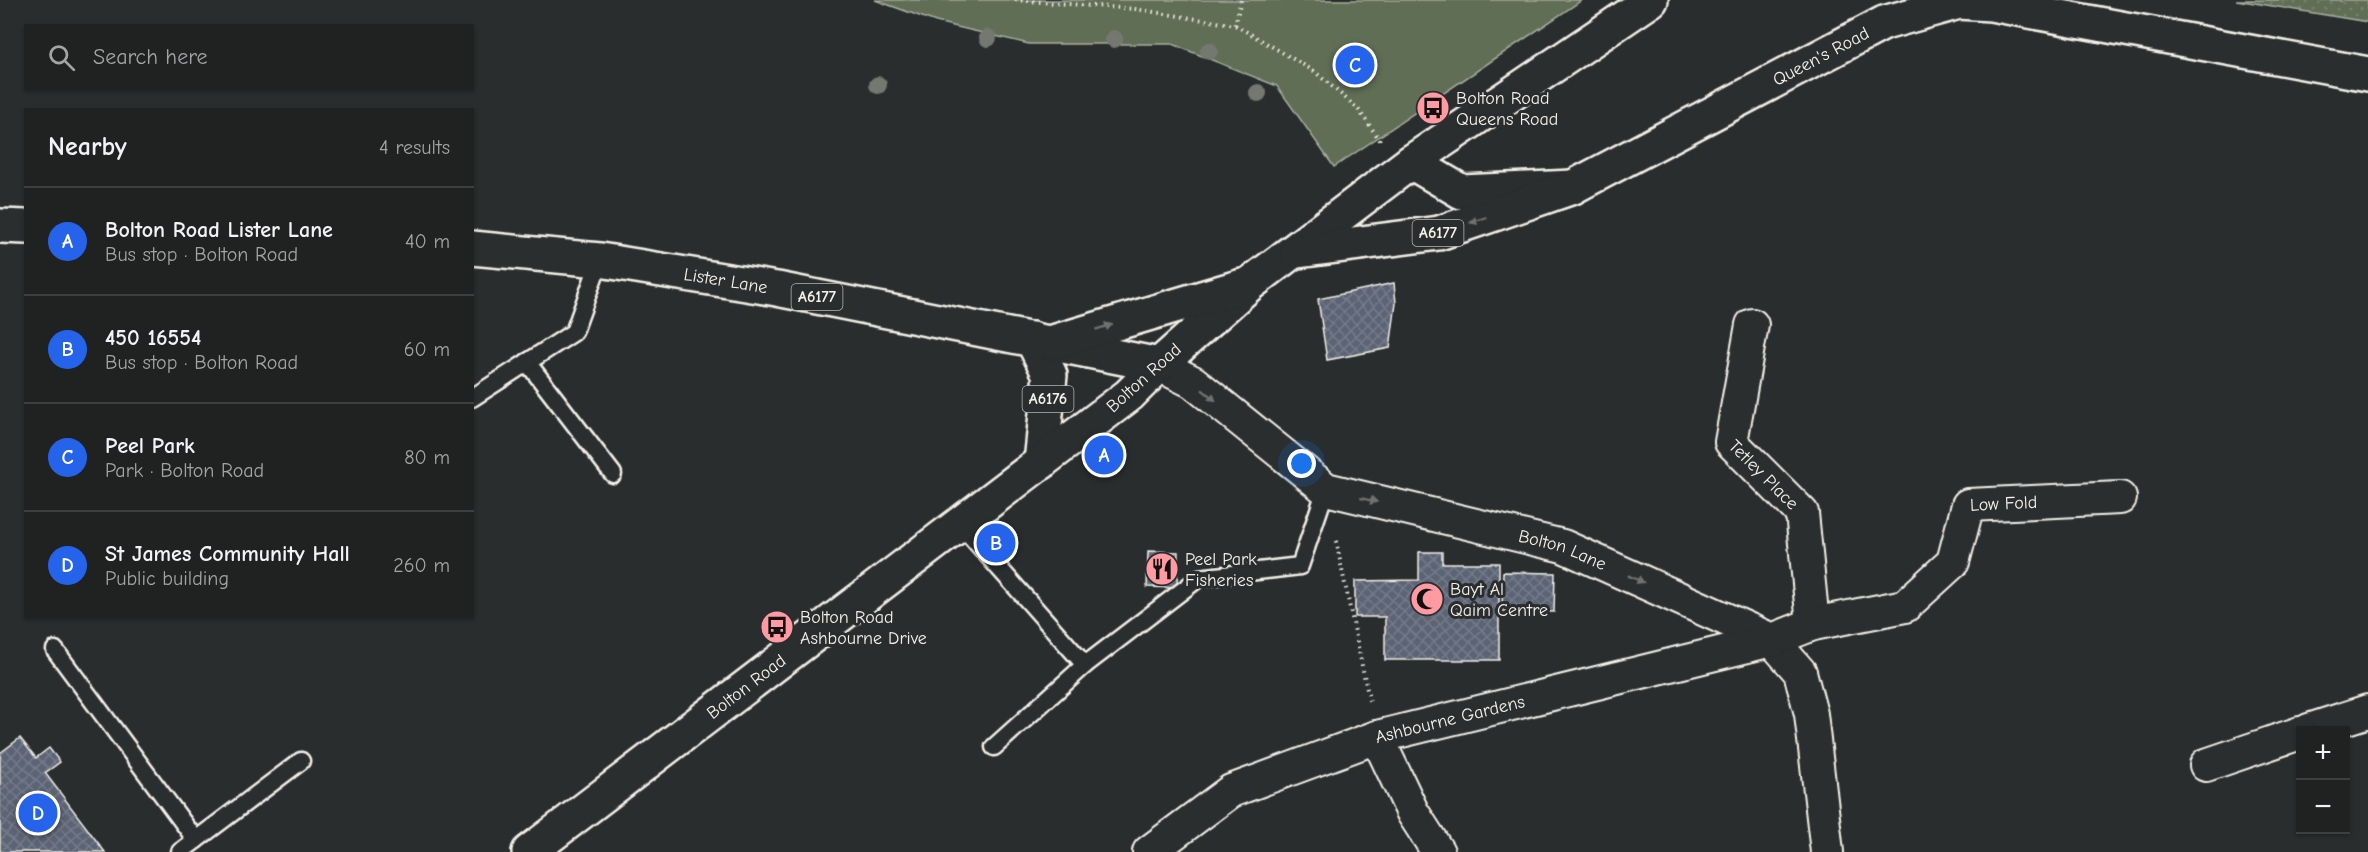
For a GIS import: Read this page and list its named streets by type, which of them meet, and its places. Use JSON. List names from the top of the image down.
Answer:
{
  "streets": {
    "main road": [
      "Queen's Road",
      "A6177",
      "Lister Lane",
      "Bolton Road",
      "A6176"
    ],
    "street": [
      "Tetley Place",
      "Low Fold",
      "Bolton Lane",
      "Ashbourne Gardens"
    ]
  },
  "crossings": [
    ["Queen's Road", "Bolton Road"],
    ["Lister Lane", "Bolton Road"],
    ["Lister Lane", "A6176"],
    ["Lister Lane", "Bolton Lane"],
    ["Bolton Road", "A6176"],
    ["Bolton Road", "Bolton Lane"],
    ["Tetley Place", "Low Fold"],
    ["Low Fold", "Bolton Lane"],
    ["Low Fold", "Ashbourne Gardens"],
    ["Bolton Lane", "Ashbourne Gardens"]
  ],
  "one_way": ["Bolton Lane"],
  "places": {
    "bus stop": ["Bolton Road Queens Road", "Bolton Road Ashbourne Drive"],
    "restaurant": ["Peel Park Fisheries"],
    "mosque": ["Bayt Al Qaim Centre"]
  },
  "page": {
    "search": "Search here",
    "pins": [
      "C",
      "A",
      "B",
      "D"
    ],
    "heading": ["Nearby", "4 results"],
    "list": [
      {
        "mark": "A",
        "name": "Bolton Road Lister Lane",
        "note": "Bus stop · Bolton Road",
        "value": "40 m"
      },
      {
        "mark": "B",
        "name": "450 16554",
        "note": "Bus stop · Bolton Road",
        "value": "60 m"
      },
      {
        "mark": "C",
        "name": "Peel Park",
        "note": "Park · Bolton Road",
        "value": "80 m"
      },
      {
        "mark": "D",
        "name": "St James Community Hall",
        "note": "Public building",
        "value": "260 m"
      }
    ],
    "map_buttons": ["+", "−"]
  }
}
